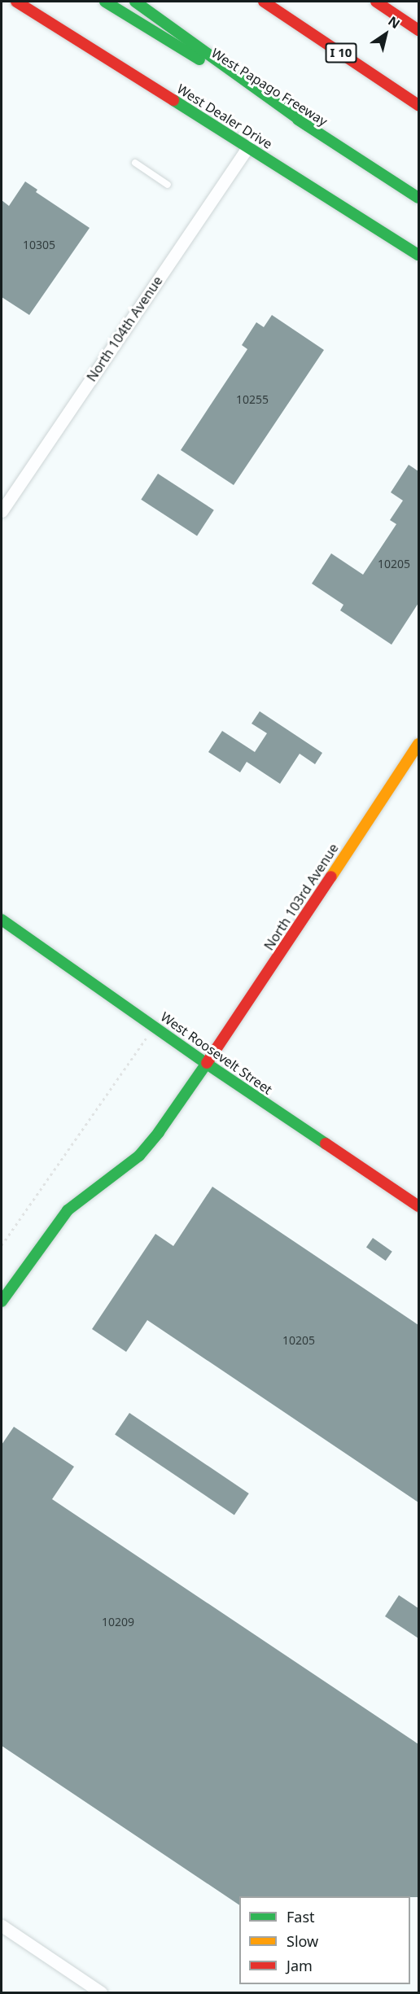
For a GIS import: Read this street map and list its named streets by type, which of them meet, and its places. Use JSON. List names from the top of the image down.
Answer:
{
  "streets": {
    "main road": [
      "I 10",
      "West Papago Freeway",
      "West Dealer Drive",
      "North 103rd Avenue",
      "West Roosevelt Street"
    ],
    "street": ["North 104th Avenue"]
  },
  "crossings": [
    ["West Dealer Drive", "North 104th Avenue"],
    ["North 103rd Avenue", "West Roosevelt Street"]
  ],
  "house_numbers": [
    "10305",
    "10255",
    "10205",
    "10205",
    "10209"
  ],
  "legend": ["Fast", "Slow", "Jam"],
  "north": "top right"
}
